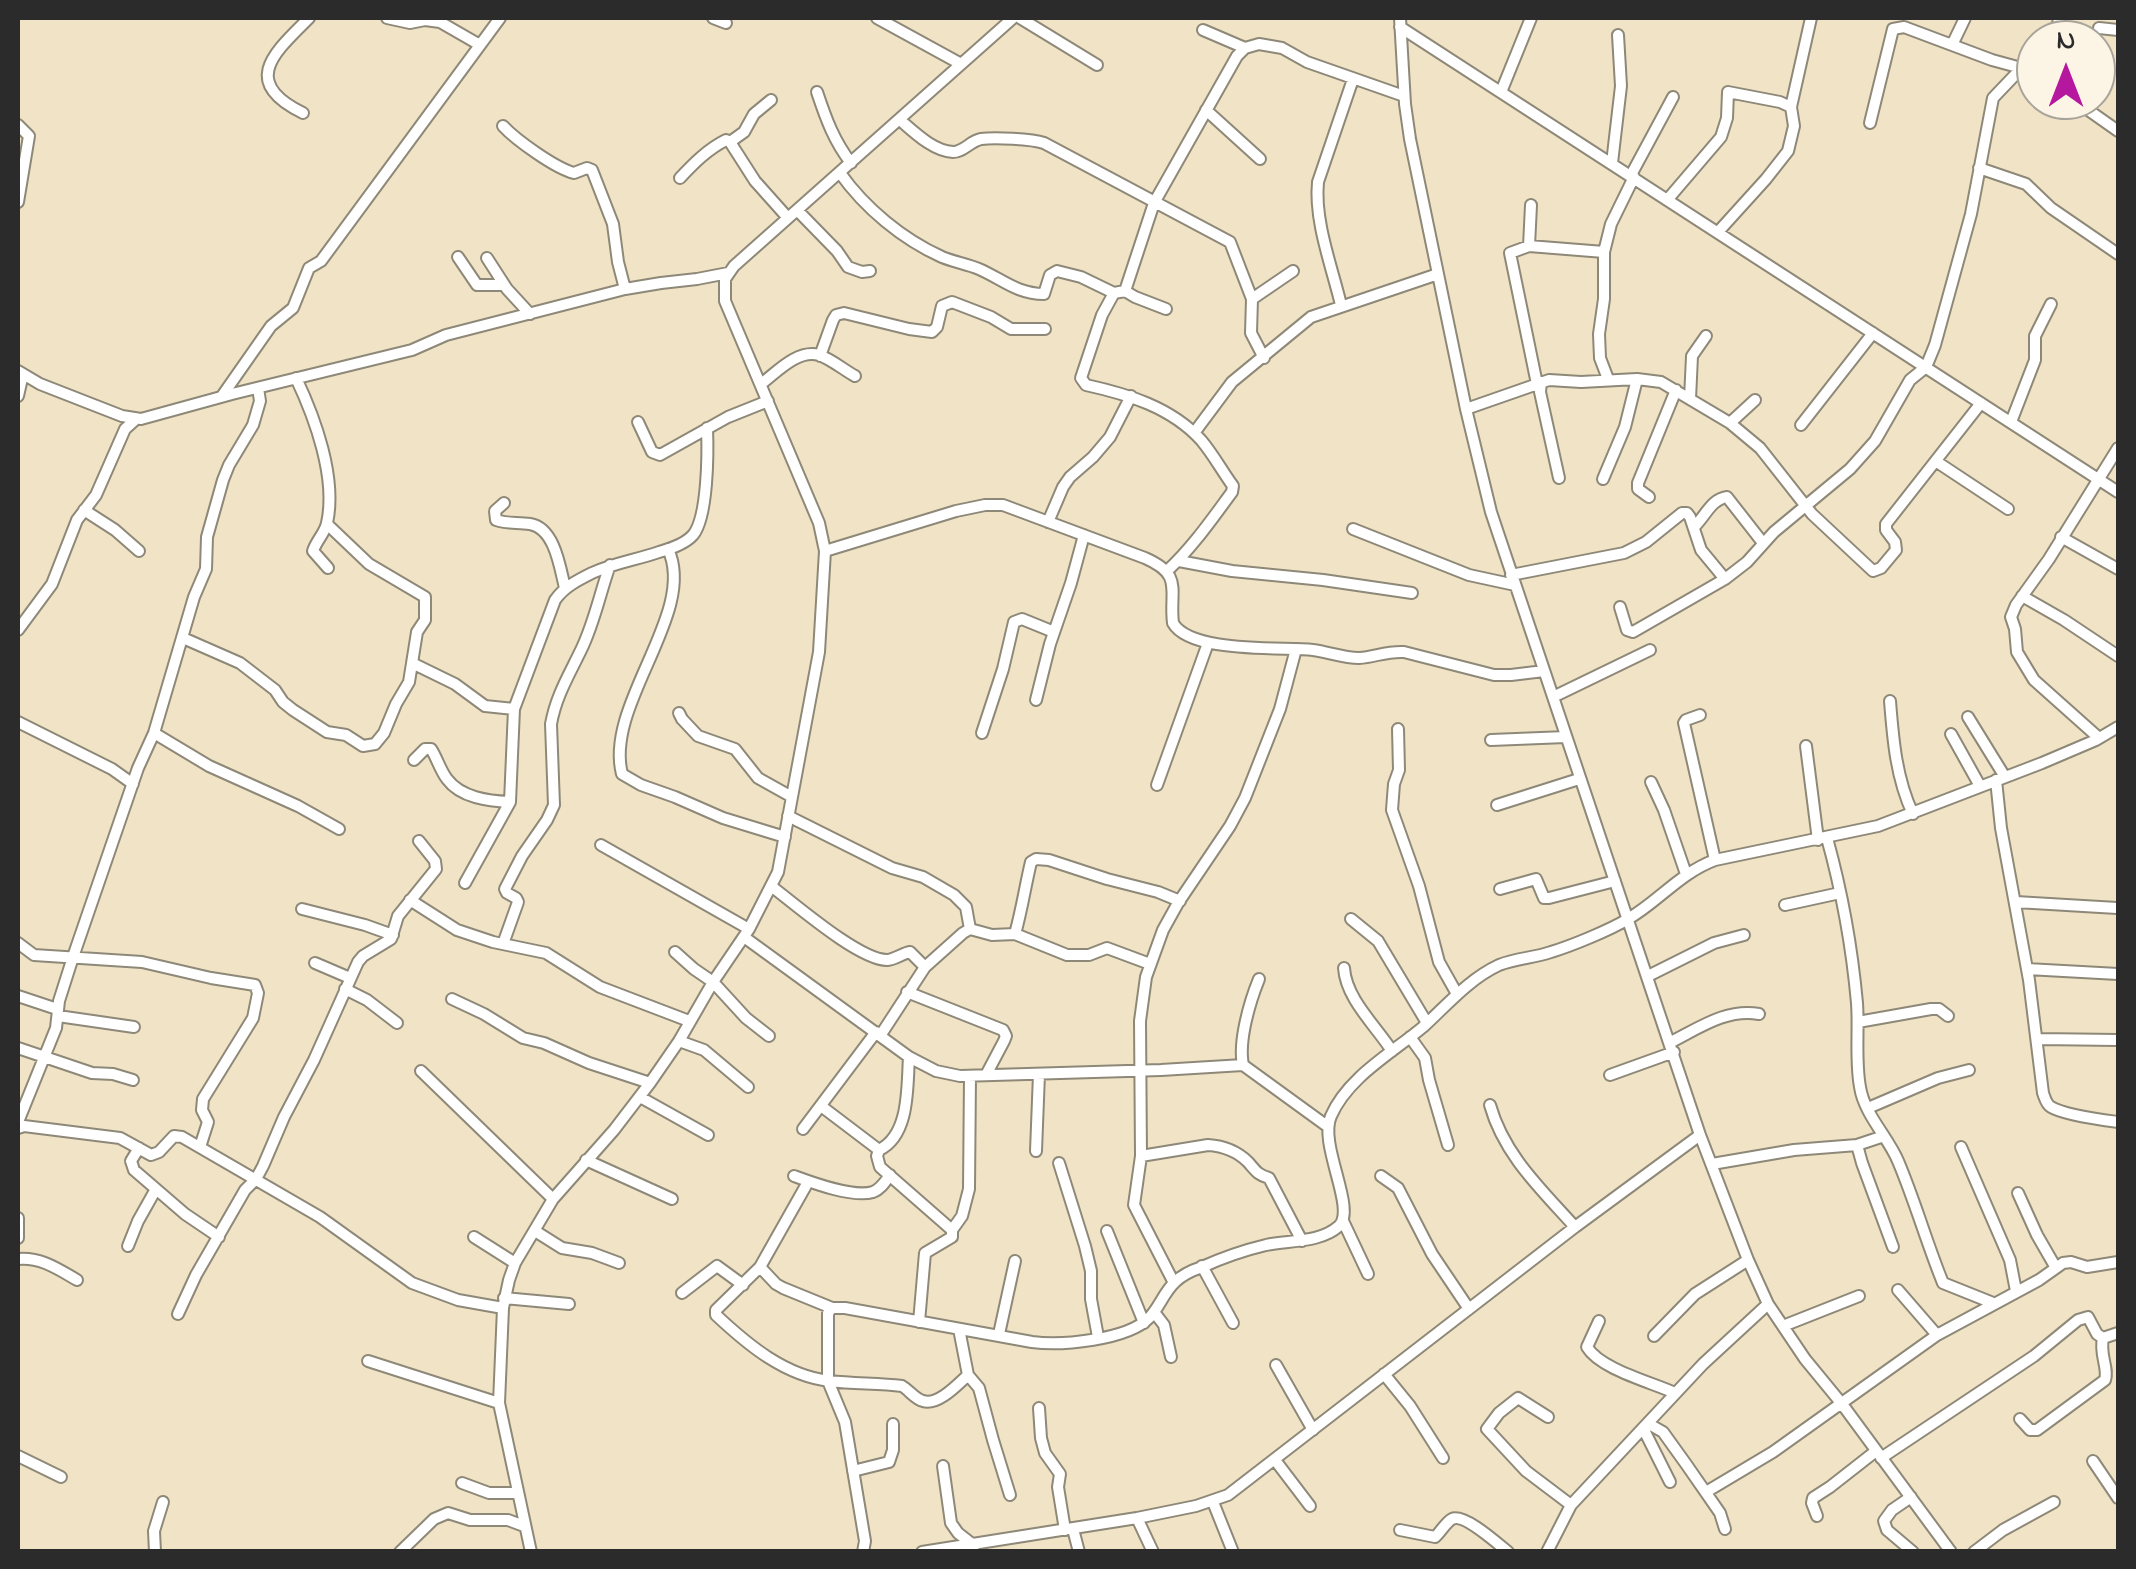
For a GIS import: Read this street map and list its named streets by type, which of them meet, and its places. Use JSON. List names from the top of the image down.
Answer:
{
  "north": "top"
}
